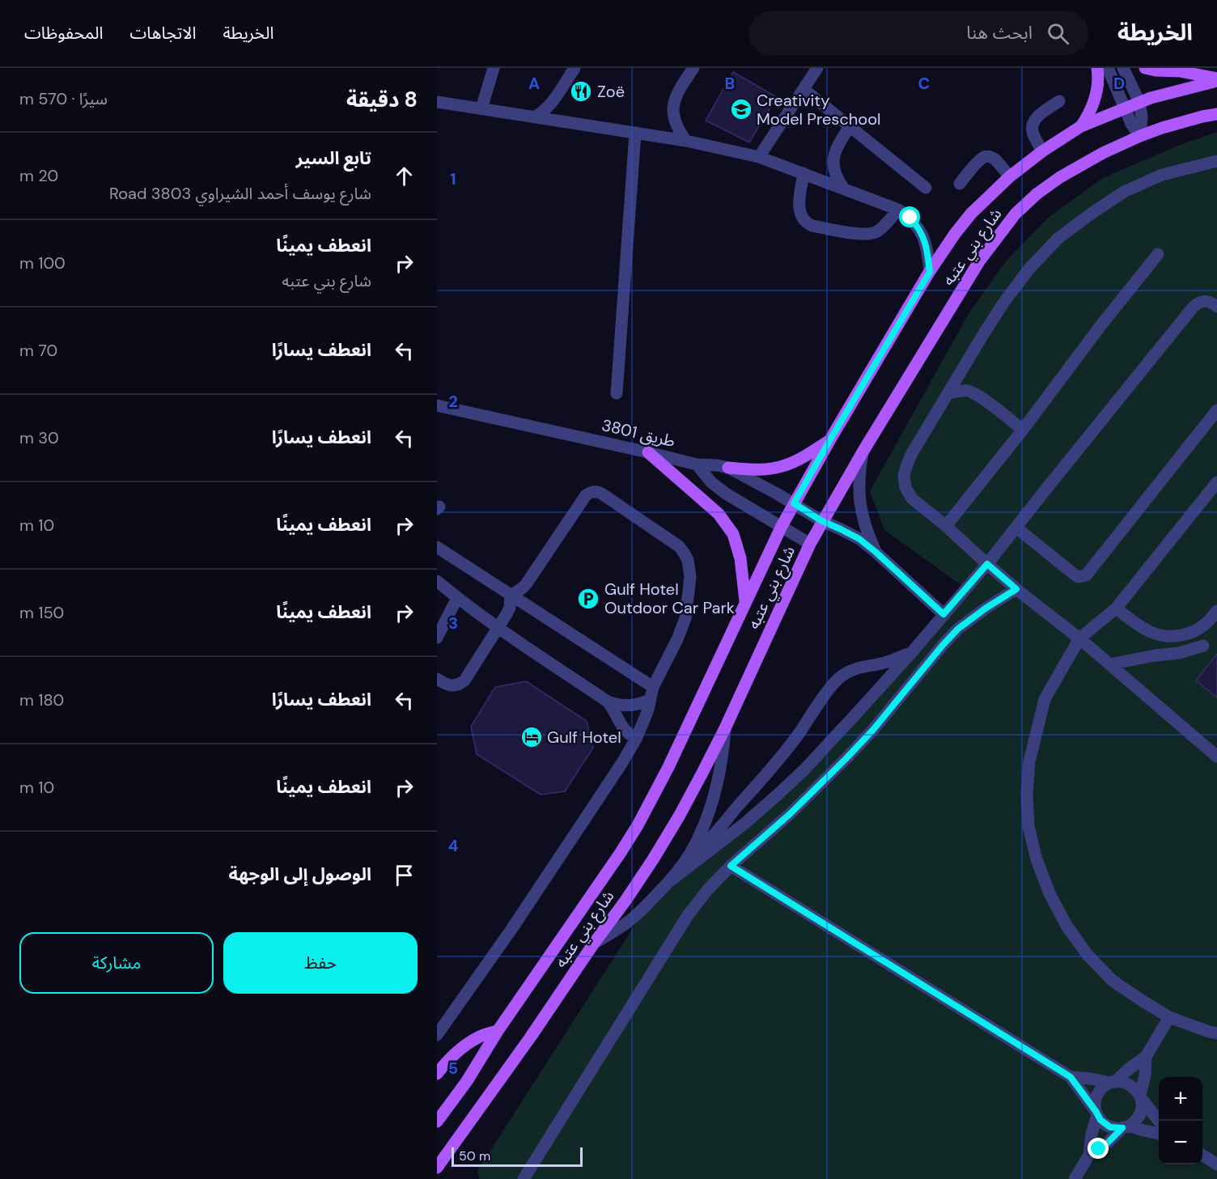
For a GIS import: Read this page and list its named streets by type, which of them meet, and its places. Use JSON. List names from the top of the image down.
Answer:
{
  "streets": {
    "main road": ["شارع بني عتبه"],
    "street": ["طريق 3801"]
  },
  "places": {
    "restaurant": ["Zoë"],
    "school or university": ["Creativity Model Preschool"],
    "parking": ["Gulf Hotel Outdoor Car Park"],
    "hotel": ["Gulf Hotel"]
  },
  "scale_bar": "50 m",
  "page": {
    "header": "الخريطة",
    "search": "ابحث هنا",
    "nav": ["الخريطة", "الاتجاهات", "المحفوظات"],
    "heading": ["8 دقيقة", "سيرًا · 570 m"],
    "list": [
      ["تابع السير", "شارع يوسف أحمد الشيراوي Road 3803", "20 m"],
      ["انعطف يمينًا", "شارع بني عتبه", "100 m"],
      ["انعطف يسارًا", "70 m"],
      ["انعطف يسارًا", "30 m"],
      ["انعطف يمينًا", "10 m"],
      ["انعطف يمينًا", "150 m"],
      ["انعطف يسارًا", "180 m"],
      ["انعطف يمينًا", "10 m"],
      "الوصول إلى الوجهة"
    ],
    "buttons": ["حفظ", "مشاركة"],
    "map_buttons": ["+", "−"],
    "scale": "50 m"
  },
  "grid": {
    "columns": [
      "A",
      "B",
      "C",
      "D"
    ],
    "rows": [
      "1",
      "2",
      "3",
      "4",
      "5"
    ]
  }
}
